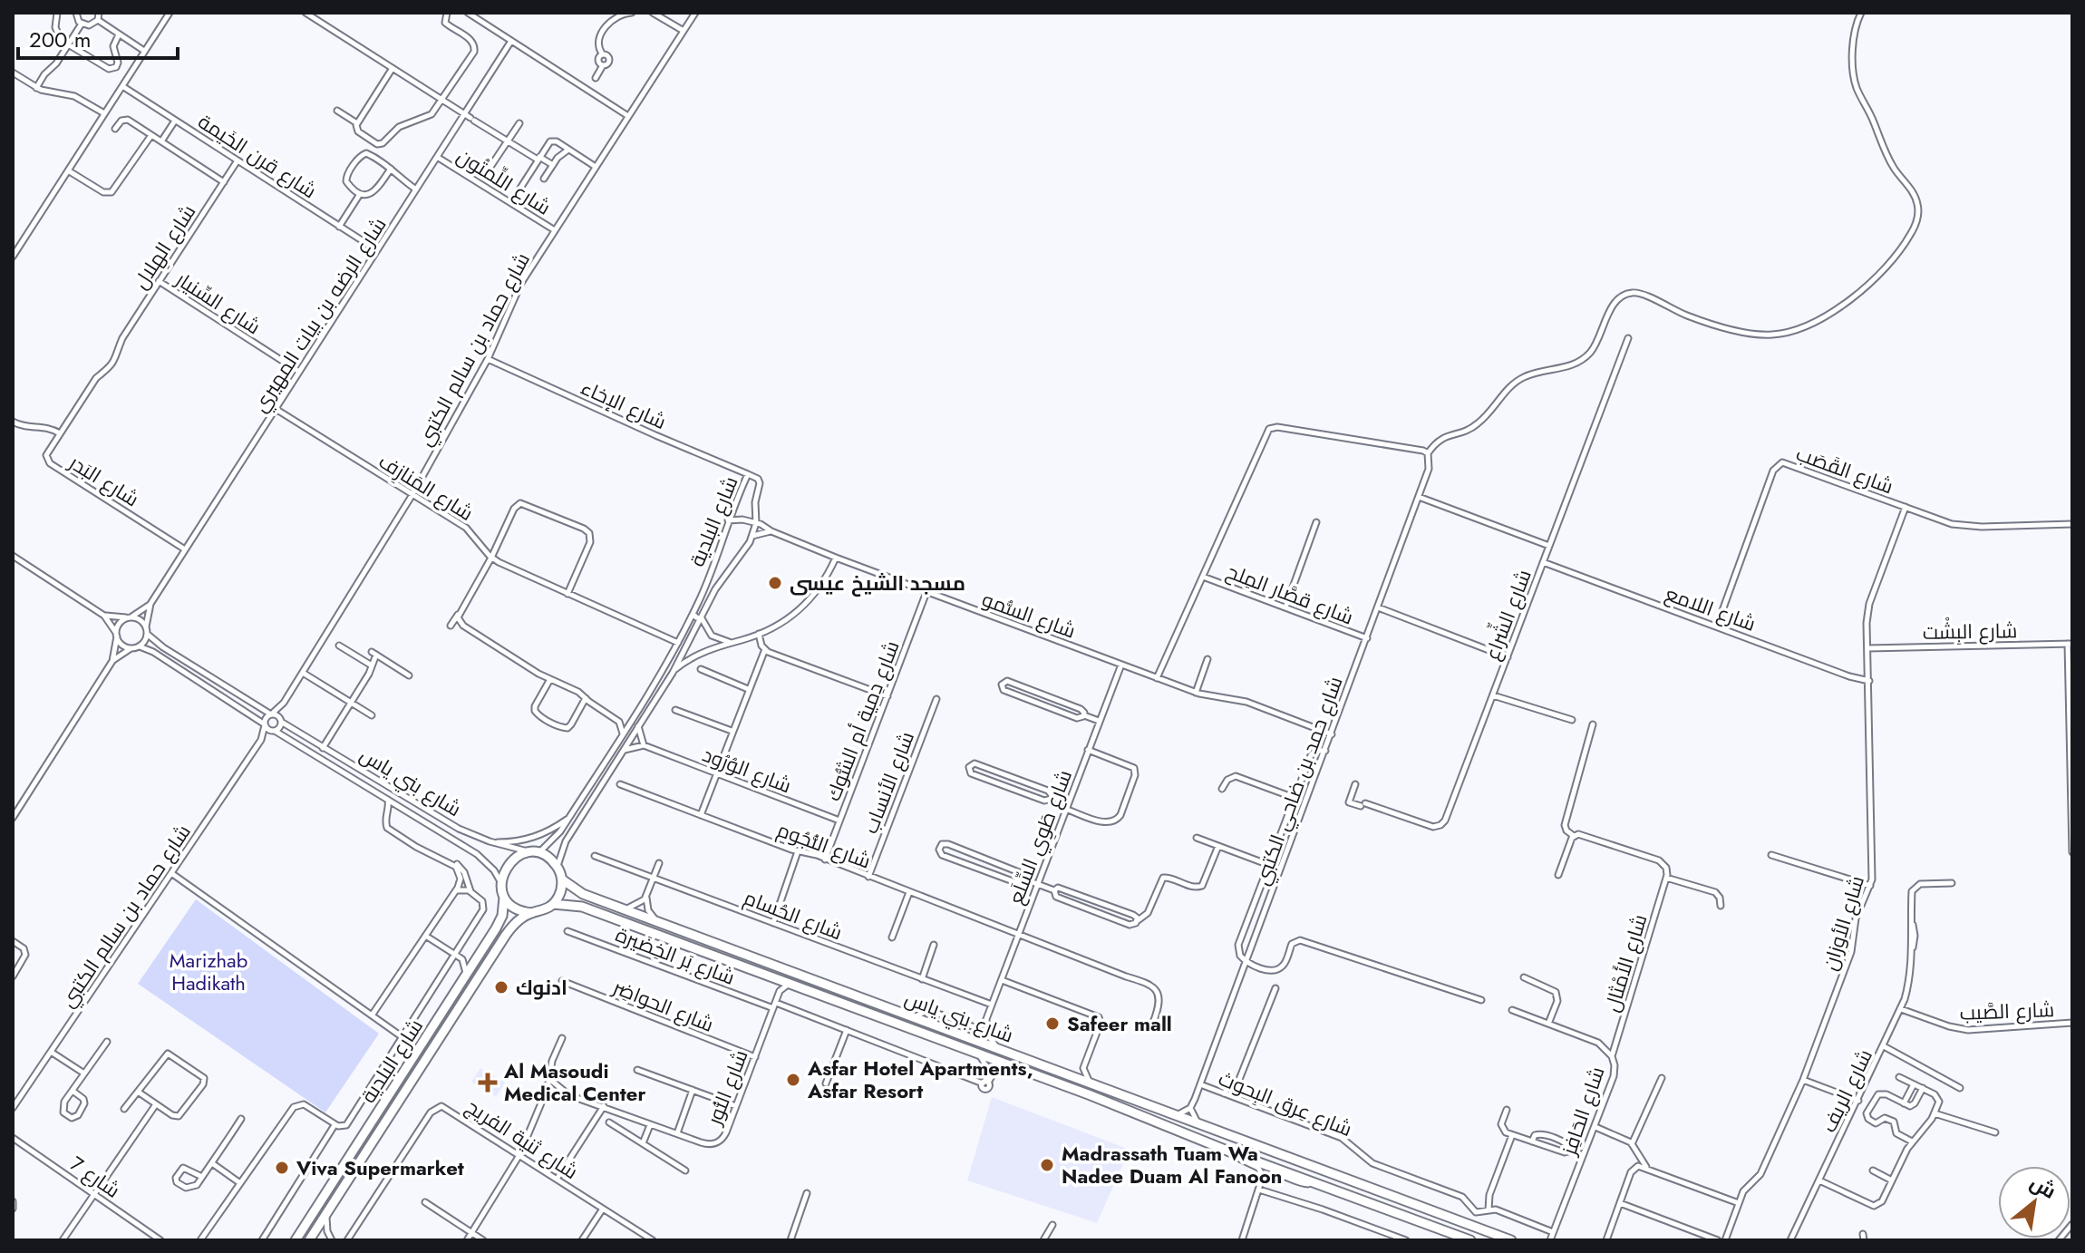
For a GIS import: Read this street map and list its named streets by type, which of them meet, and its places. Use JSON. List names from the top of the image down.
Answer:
{
  "streets": {
    "main road": ["شارع البلدية", "شارع بني ياس"],
    "street": [
      "شارع قرن الخَيمة",
      "شارع اللِّمتُون",
      "شارع الهِلال",
      "شارع السِّنيار",
      "شارع الرضه بن بيات المهيري",
      "شارع حماد بن سالم الكتبي",
      "شارع الإخاء",
      "شارع القَصَب",
      "شارع البَدر",
      "شارع المَنازِف",
      "شارع قصَّار المِلح",
      "شارع اللامع",
      "شارع السُّمو",
      "شارع الشِّراع",
      "شارع البِشْت",
      "شارع دِمية أم الشُّوك",
      "شارع الوُرُود",
      "شارع حمد بن ضاحي الكتبي",
      "شارع الأنساب",
      "شارع طَوِي السِّلَع",
      "شارع النُّجُوم",
      "شارع الحُسام",
      "شارع الأوزان",
      "شارع بَر الخِضَيرة",
      "شارع الأَمْثال",
      "شارع الحواضِر",
      "شارع الصَّيب",
      "شارع النُّور",
      "شارع الريف",
      "شارع عِرق البِحوث",
      "شارع الحَافِز",
      "شارع ثنية الفريج",
      "شارع 7"
    ]
  },
  "crossings": [
    ["شارع قرن الخَيمة", "شارع الهِلال"],
    ["شارع قرن الخَيمة", "شارع الرضه بن بيات المهيري"],
    ["شارع اللِّمتُون", "شارع الرضه بن بيات المهيري"],
    ["شارع اللِّمتُون", "شارع حماد بن سالم الكتبي"],
    ["شارع الهِلال", "شارع السِّنيار"],
    ["شارع الهِلال", "شارع البَدر"],
    ["شارع السِّنيار", "شارع الرضه بن بيات المهيري"],
    ["شارع الرضه بن بيات المهيري", "شارع البَدر"],
    ["شارع الرضه بن بيات المهيري", "شارع المَنازِف"],
    ["شارع حماد بن سالم الكتبي", "شارع الإخاء"],
    ["شارع حماد بن سالم الكتبي", "شارع المَنازِف"],
    ["شارع حماد بن سالم الكتبي", "شارع بني ياس"],
    ["شارع الإخاء", "شارع البلدية"],
    ["شارع القَصَب", "شارع اللامع"],
    ["شارع القَصَب", "شارع الأوزان"],
    ["شارع المَنازِف", "شارع البلدية"],
    ["شارع البلدية", "شارع السُّمو"],
    ["شارع البلدية", "شارع بني ياس"],
    ["شارع قصَّار المِلح", "شارع حمد بن ضاحي الكتبي"],
    ["شارع اللامع", "شارع الشِّراع"],
    ["شارع اللامع", "شارع الأوزان"],
    ["شارع السُّمو", "شارع دِمية أم الشُّوك"],
    ["شارع السُّمو", "شارع حمد بن ضاحي الكتبي"],
    ["شارع السُّمو", "شارع طَوِي السِّلَع"],
    ["شارع البِشْت", "شارع الأوزان"],
    ["شارع دِمية أم الشُّوك", "شارع الوُرُود"],
    ["شارع دِمية أم الشُّوك", "شارع النُّجُوم"],
    ["شارع حمد بن ضاحي الكتبي", "شارع عِرق البِحوث"],
    ["شارع الأنساب", "شارع النُّجُوم"],
    ["شارع طَوِي السِّلَع", "شارع النُّجُوم"],
    ["شارع طَوِي السِّلَع", "شارع الحُسام"],
    ["شارع بَر الخِضَيرة", "شارع النُّور"],
    ["شارع الأَمْثال", "شارع الحَافِز"],
    ["شارع الحواضِر", "شارع النُّور"],
    ["شارع الصَّيب", "شارع الريف"],
    ["شارع عِرق البِحوث", "شارع الحَافِز"]
  ],
  "parks": ["Marizhab Hadikath"],
  "places": {
    "other": [
      "مسجد الشيخ عيسى",
      "ادنوك",
      "Safeer mall",
      "Asfar Hotel Apartments, Asfar Resort",
      "Madrassath Tuam Wa Nadee Duam Al Fanoon",
      "Viva Supermarket"
    ],
    "health": ["Al Masoudi Medical Center"]
  },
  "scale_bar": "200 m",
  "north": "top right"
}
